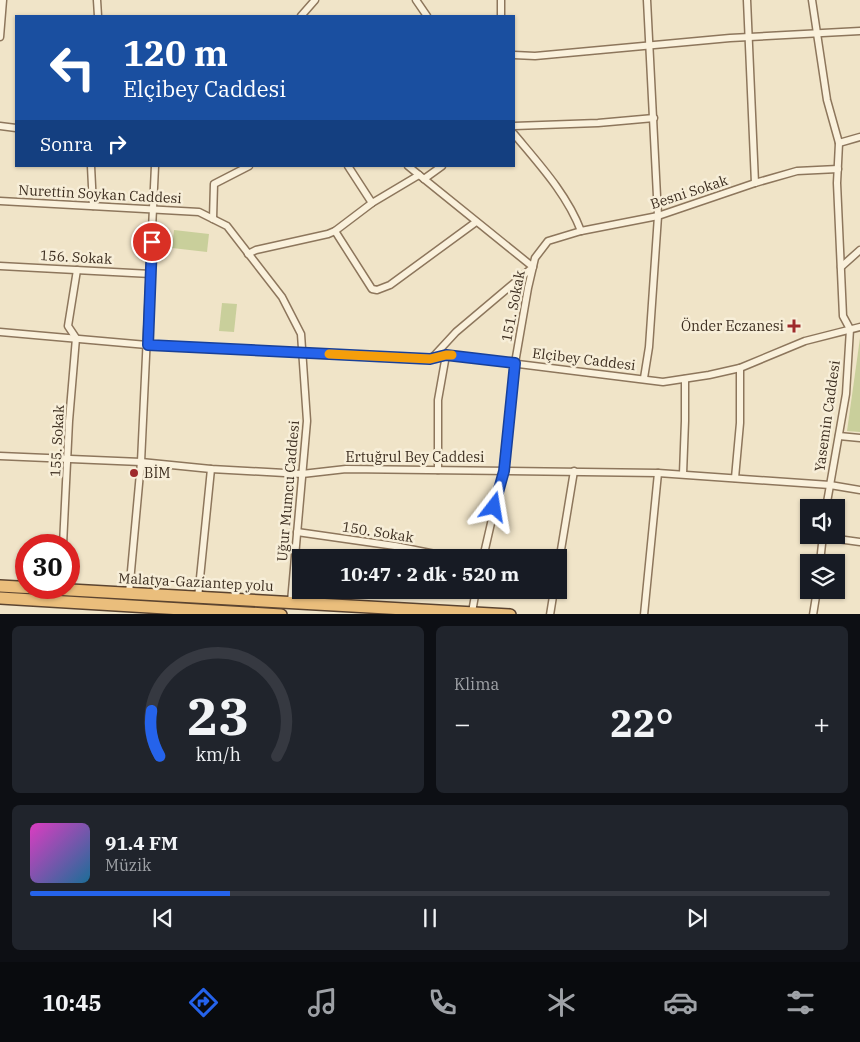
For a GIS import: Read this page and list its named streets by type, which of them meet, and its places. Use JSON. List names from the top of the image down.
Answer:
{
  "streets": {
    "highway": ["Malatya-Gaziantep yolu"],
    "street": [
      "Besni Sokak",
      "Nurettin Soykan Caddesi",
      "156. Sokak",
      "151. Sokak",
      "Elçibey Caddesi",
      "Yasemin Caddesi",
      "155. Sokak",
      "Ertuğrul Bey Caddesi",
      "Uğur Mumcu Caddesi",
      "150. Sokak"
    ]
  },
  "crossings": [
    ["Besni Sokak", "151. Sokak"],
    ["Nurettin Soykan Caddesi", "Uğur Mumcu Caddesi"],
    ["156. Sokak", "155. Sokak"],
    ["151. Sokak", "Elçibey Caddesi"],
    ["151. Sokak", "Ertuğrul Bey Caddesi"],
    ["Elçibey Caddesi", "Yasemin Caddesi"],
    ["Elçibey Caddesi", "155. Sokak"],
    ["Elçibey Caddesi", "Uğur Mumcu Caddesi"],
    ["Yasemin Caddesi", "Ertuğrul Bey Caddesi"],
    ["155. Sokak", "Ertuğrul Bey Caddesi"],
    ["Ertuğrul Bey Caddesi", "Uğur Mumcu Caddesi"],
    ["Uğur Mumcu Caddesi", "150. Sokak"],
    ["Uğur Mumcu Caddesi", "Malatya-Gaziantep yolu"]
  ],
  "places": {
    "health": ["Önder Eczanesi"],
    "other": ["BİM"]
  },
  "page": {
    "turn": ["120 m", "Elçibey Caddesi"],
    "then": "Sonra",
    "limit": "30",
    "trip": "10:47 · 2 dk · 520 m",
    "tile": "Klima",
    "heat": ["−", "22°", "+"],
    "song": ["91.4 FM", "Müzik"],
    "tabs": "10:45",
    "gauge": ["23", "km/h"]
  }
}
